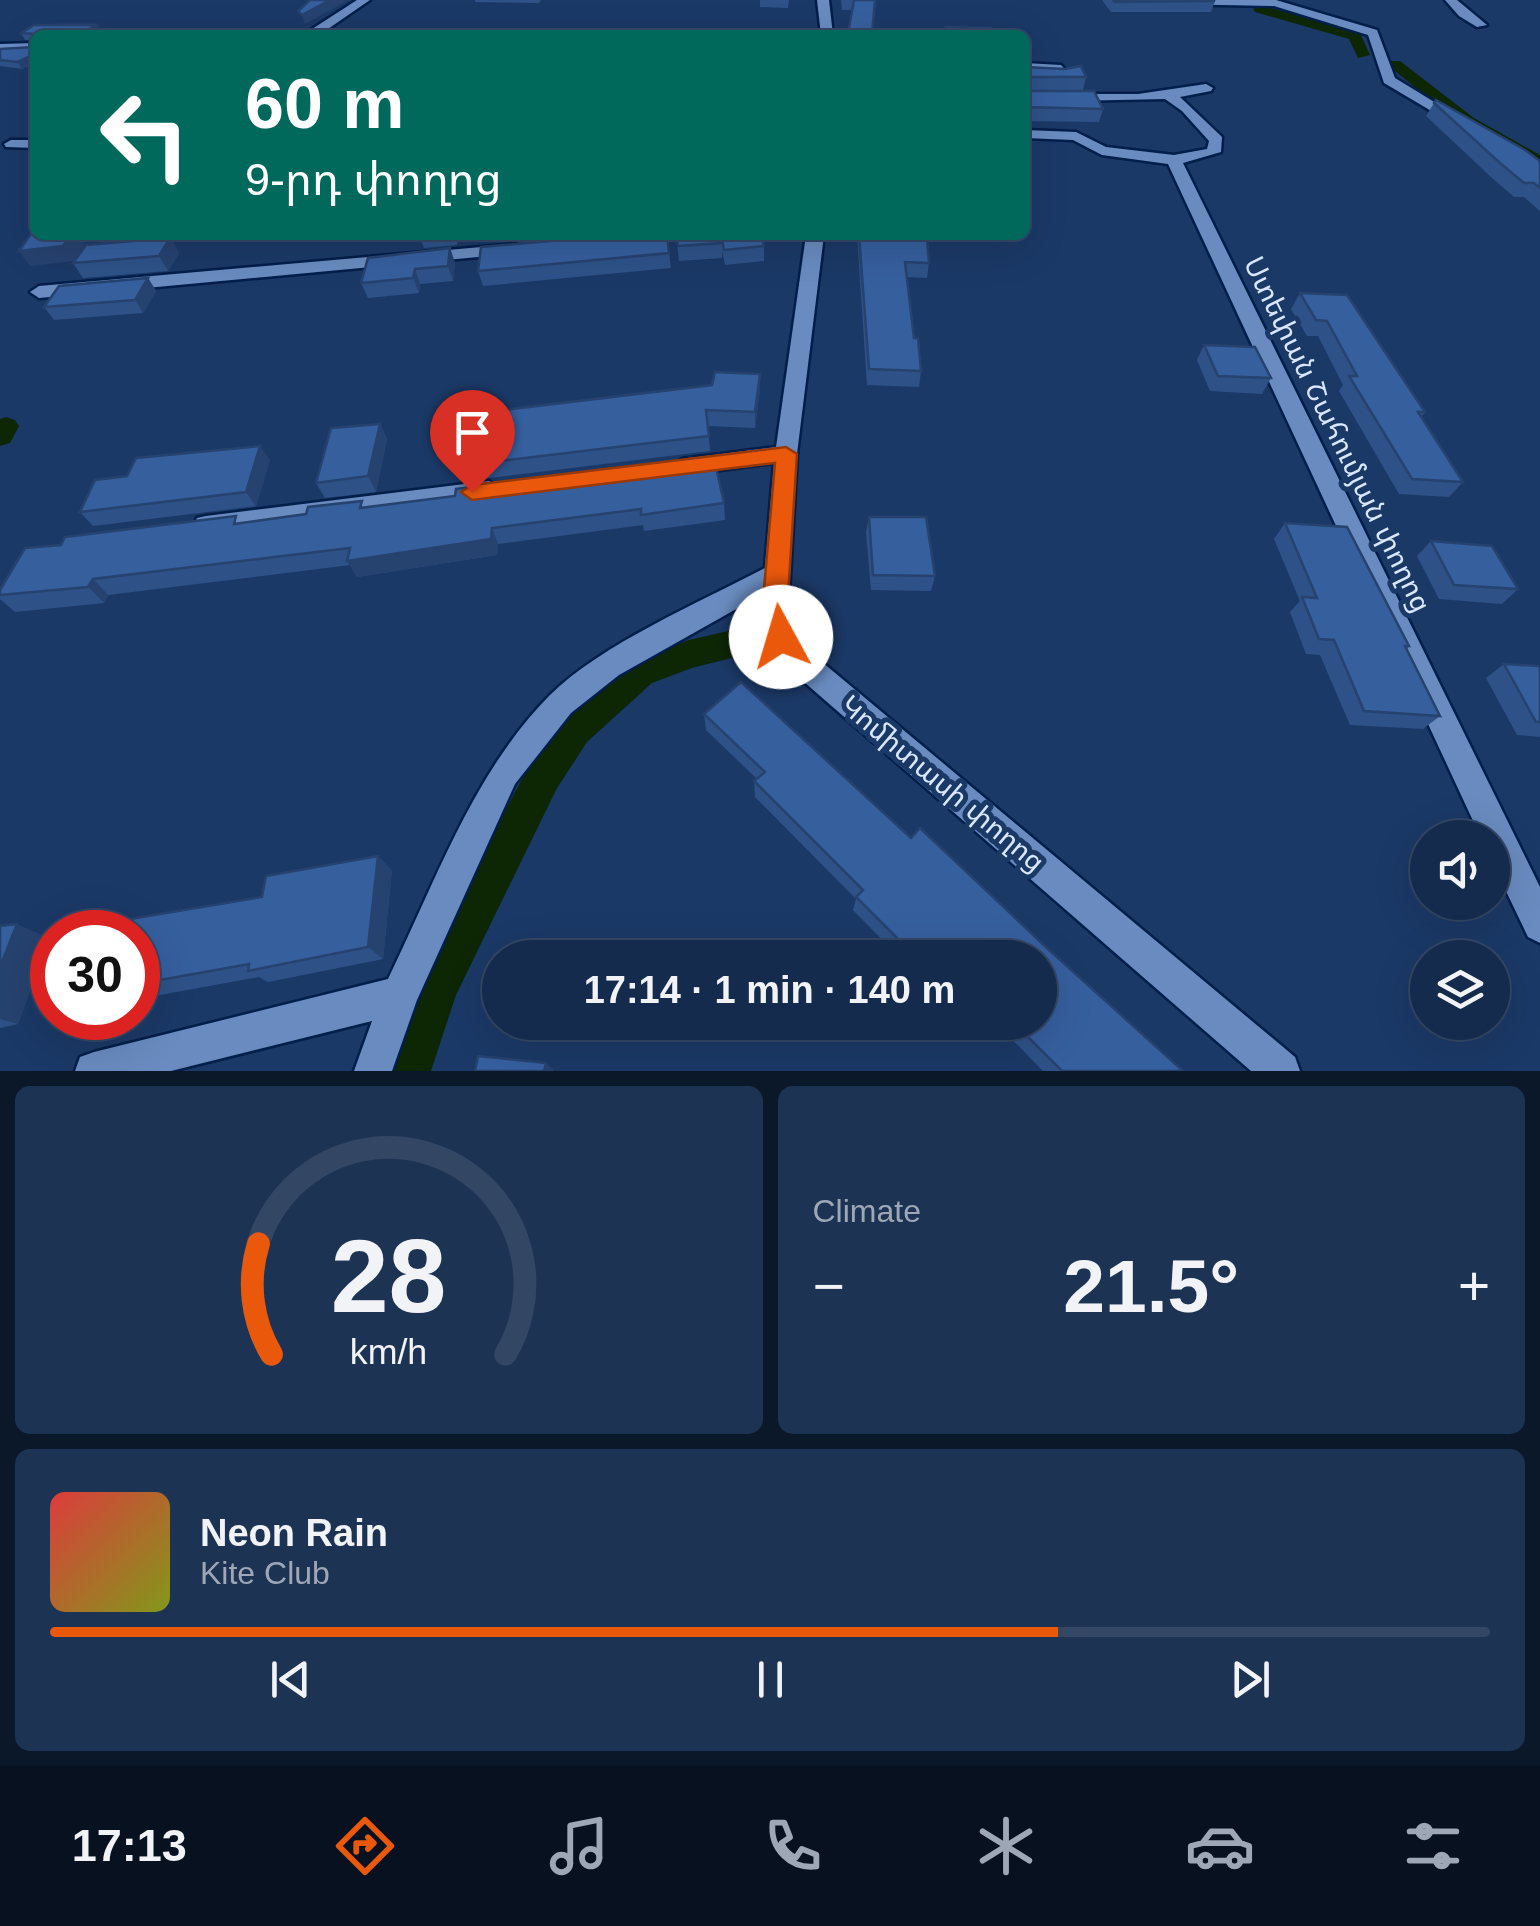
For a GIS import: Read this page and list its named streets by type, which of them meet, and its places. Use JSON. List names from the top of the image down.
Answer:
{
  "streets": {
    "street": ["Ստեփան Շահումյան փողոց", "Կոմիտասի փողոց"]
  },
  "page": {
    "turn": ["60 m", "9-րդ փողոց"],
    "limit": "30",
    "trip": "17:14 · 1 min · 140 m",
    "tile": "Climate",
    "heat": ["−", "21.5°", "+"],
    "song": ["Neon Rain", "Kite Club"],
    "tabs": "17:13",
    "gauge": ["28", "km/h"]
  }
}
